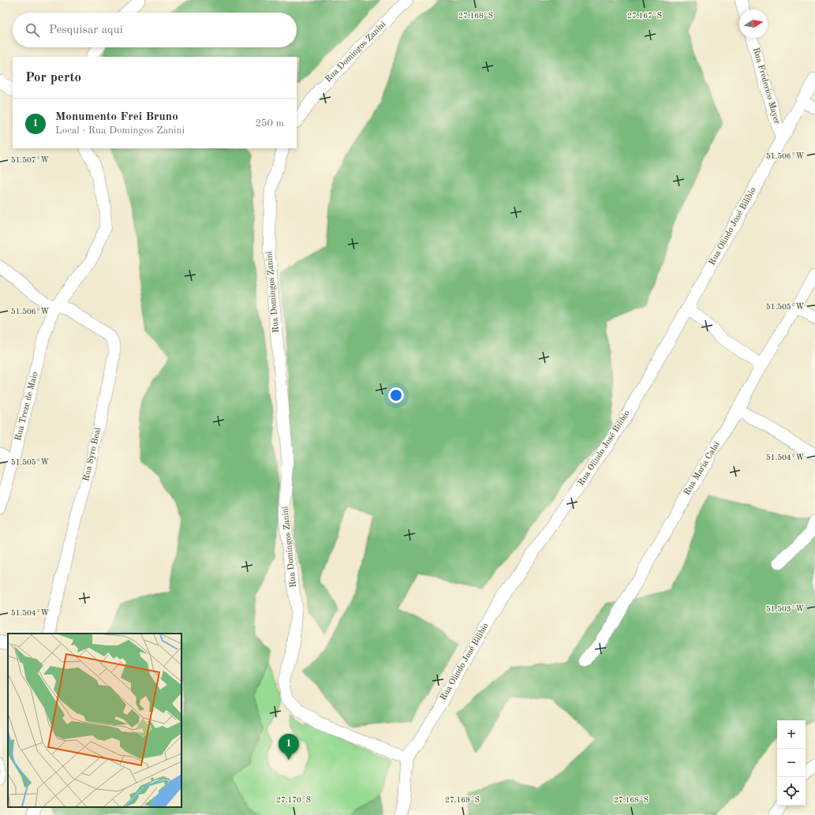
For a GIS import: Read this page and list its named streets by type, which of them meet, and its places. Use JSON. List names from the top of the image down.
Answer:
{
  "streets": {
    "street": [
      "Rua Domingos Zanini",
      "Rua Frederico Mayer",
      "Rua Olindo José Bilibio",
      "Rua Treze de Maio",
      "Rua Syro Beal",
      "Rua Maria Calai"
    ]
  },
  "crossings": [
    ["Rua Domingos Zanini", "Rua Olindo José Bilibio"],
    ["Rua Frederico Mayer", "Rua Olindo José Bilibio"],
    ["Rua Treze de Maio", "Rua Syro Beal"]
  ],
  "north": "right",
  "page": {
    "search": "Pesquisar aqui",
    "heading": "Por perto",
    "list": [
      {
        "mark": "1",
        "name": "Monumento Frei Bruno",
        "note": "Local · Rua Domingos Zanini",
        "value": "250 m"
      }
    ],
    "map_buttons": ["+", "−"],
    "pins": "1"
  },
  "coordinates": [
    "27.168°S",
    "27.167°S",
    "51.506°W",
    "51.507°W",
    "51.505°W",
    "51.504°W",
    "51.503°W",
    "27.170°S",
    "27.169°S"
  ]
}
